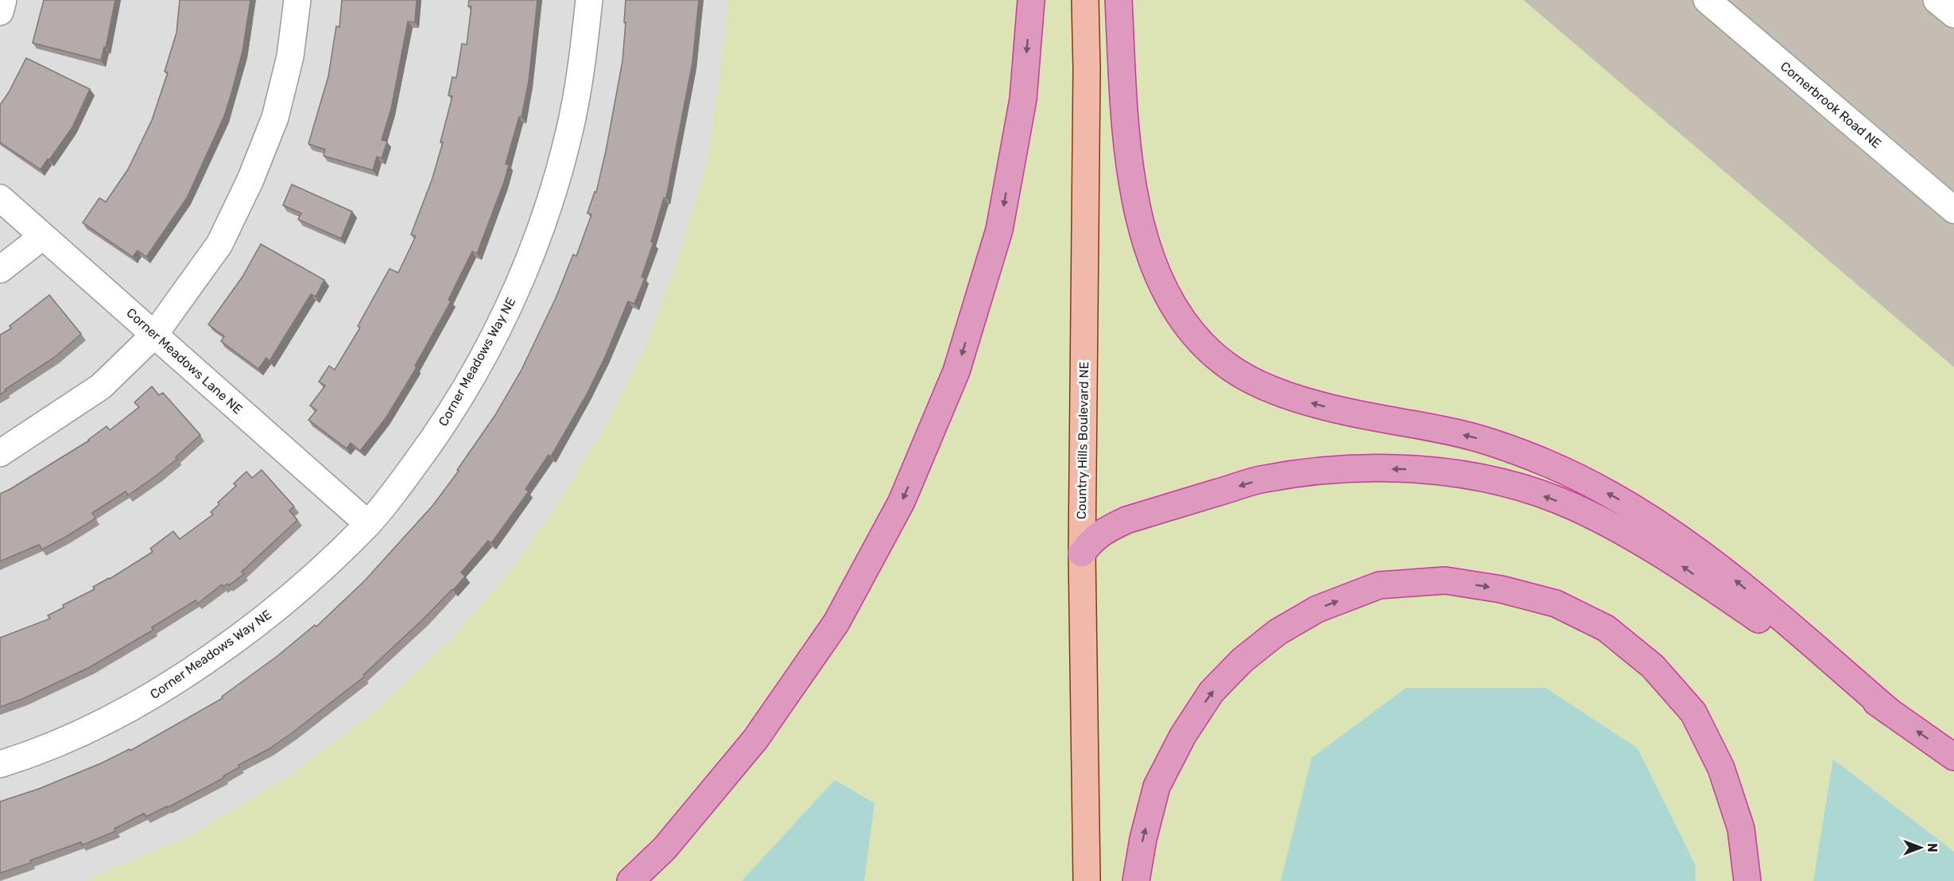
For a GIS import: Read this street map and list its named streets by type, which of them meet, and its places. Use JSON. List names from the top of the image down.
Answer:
{
  "streets": {
    "main road": ["Country Hills Boulevard NE"],
    "street": ["Cornerbrook Road NE", "Corner Meadows Lane NE", "Corner Meadows Way NE"]
  },
  "crossings": [
    ["Corner Meadows Lane NE", "Corner Meadows Way NE"]
  ],
  "north": "right"
}
